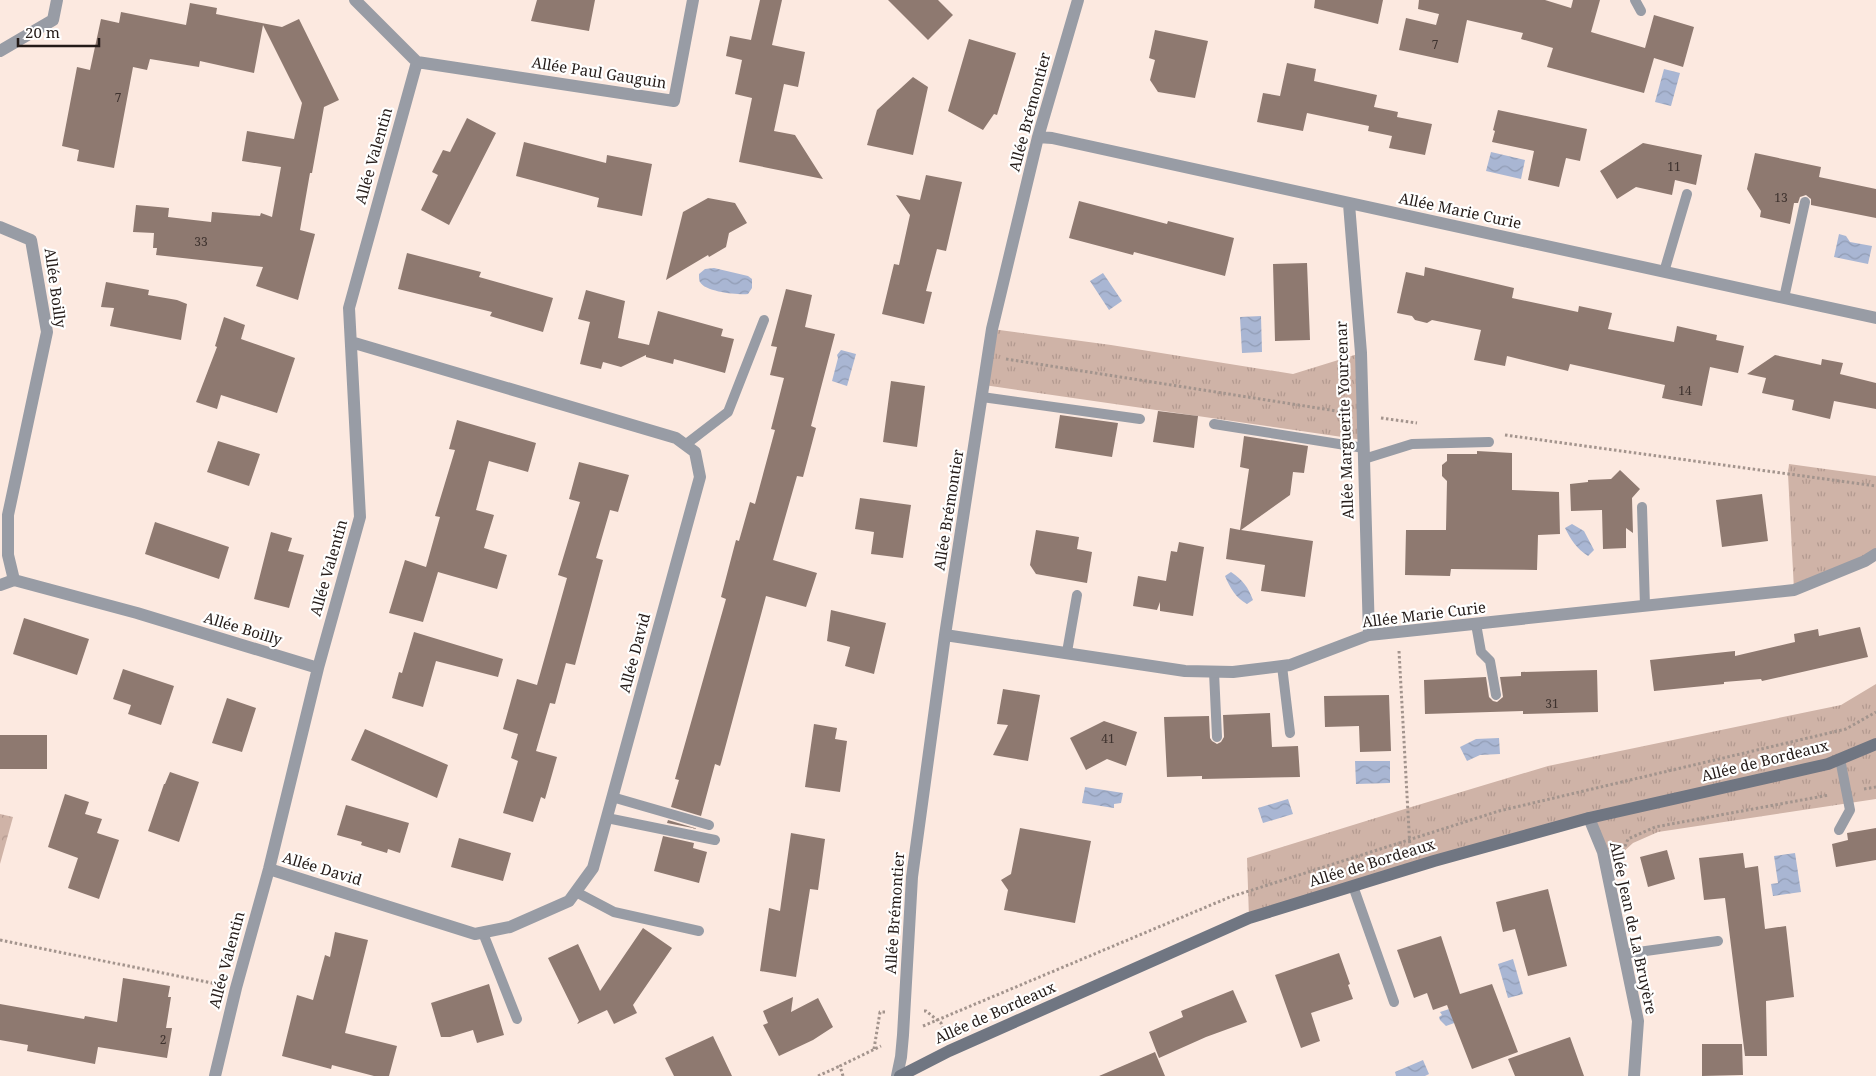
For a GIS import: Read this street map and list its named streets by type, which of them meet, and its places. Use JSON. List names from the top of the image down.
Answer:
{
  "streets": {
    "main road": ["Allée de Bordeaux"],
    "street": [
      "Allée Paul Gauguin",
      "Allée Brémontier",
      "Allée Valentin",
      "Allée Marie Curie",
      "Allée Boilly",
      "Allée Marguerite Yourcenar",
      "Allée David",
      "Allée Jean de La Bruyère"
    ]
  },
  "crossings": [
    ["Allée Paul Gauguin", "Allée Valentin"],
    ["Allée Brémontier", "Allée Marie Curie"],
    ["Allée Brémontier", "Allée de Bordeaux"],
    ["Allée Valentin", "Allée Boilly"],
    ["Allée Valentin", "Allée David"],
    ["Allée Marie Curie", "Allée Marguerite Yourcenar"],
    ["Allée de Bordeaux", "Allée Jean de La Bruyère"]
  ],
  "house_numbers": [
    "7",
    "7",
    "11",
    "13",
    "33",
    "14",
    "31",
    "41",
    "2"
  ],
  "scale_bar": "20 m"
}
